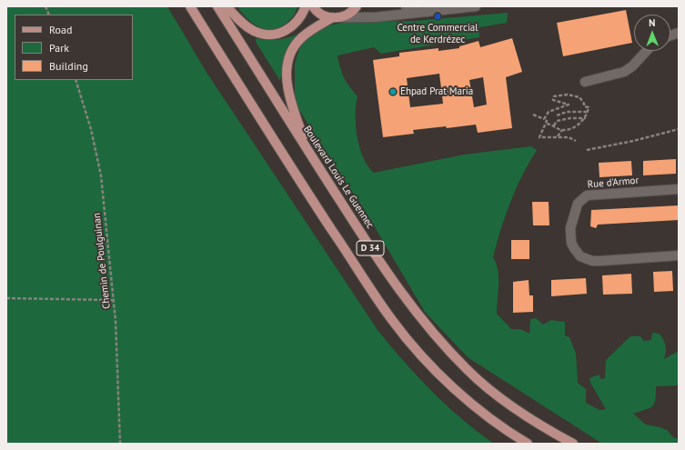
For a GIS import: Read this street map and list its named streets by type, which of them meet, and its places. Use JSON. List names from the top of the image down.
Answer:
{
  "streets": {
    "main road": ["Boulevard Louis Le Guennec", "D 34"],
    "street": ["Rue d'Armor"],
    "path": ["Chemin de Poulguinan"]
  },
  "places": ["Centre Commercial de Kerdrézec", "Ehpad Prat Maria"],
  "legend": ["Road", "Park", "Building"],
  "north": "top"
}
